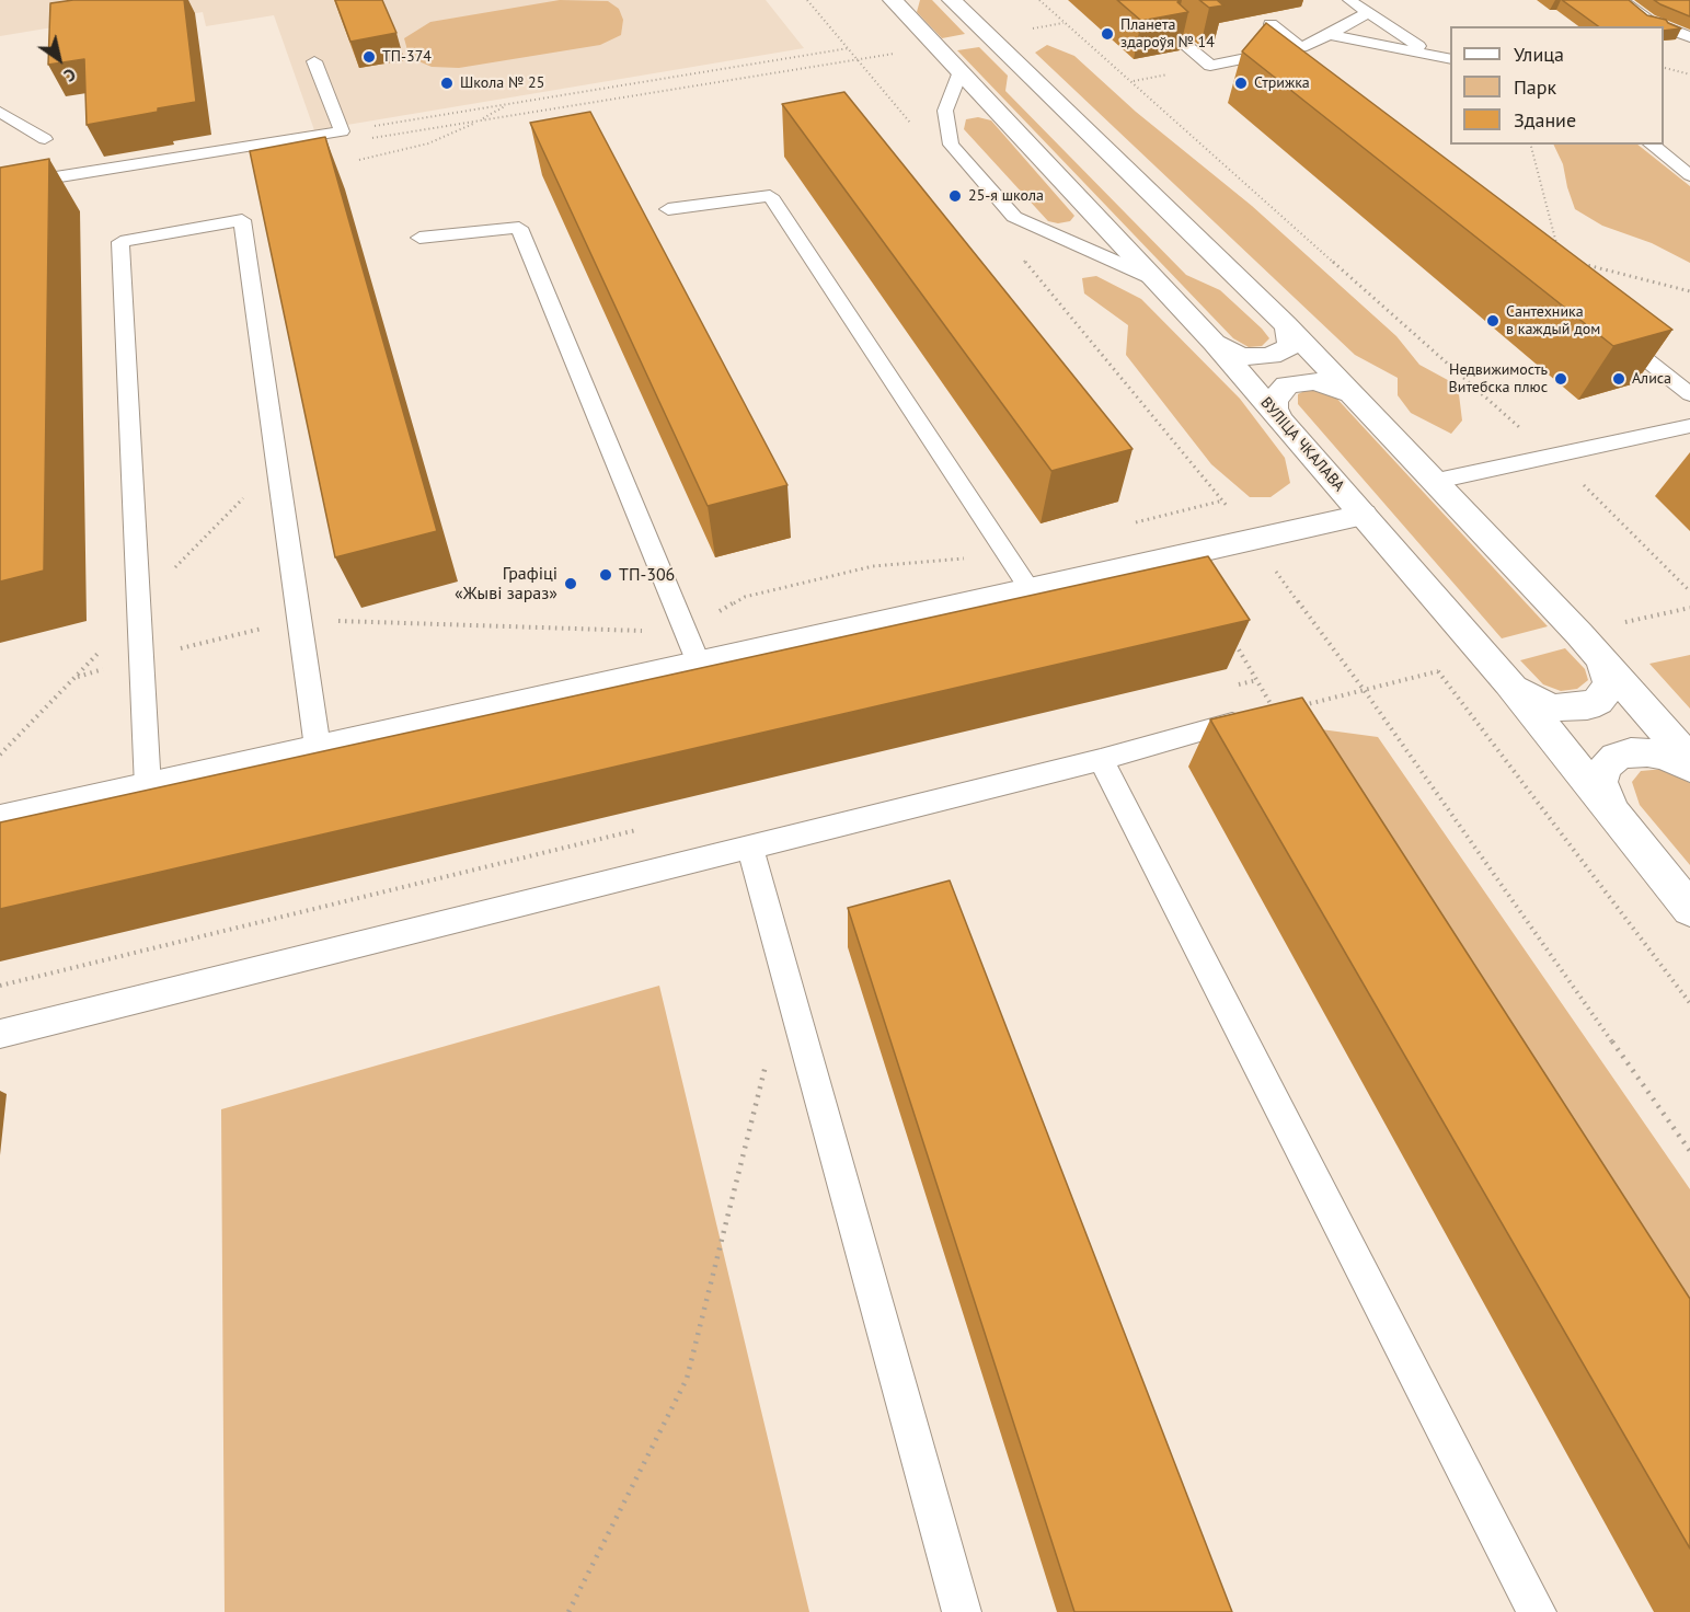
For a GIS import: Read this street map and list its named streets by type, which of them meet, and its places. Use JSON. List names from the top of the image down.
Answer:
{
  "streets": {
    "main road": ["ВУЛІЦА ЧКАЛАВА"]
  },
  "places": [
    "Планета здароўя № 14",
    "ТП-374",
    "Школа № 25",
    "Стрижка",
    "25-я школа",
    "Сантехника в каждый дом",
    "Недвижимость Витебска плюс",
    "Алиса",
    "ТП-306",
    "Графіці «Жыві зараз»"
  ],
  "legend": ["Улица", "Парк", "Здание"],
  "north": "bottom right"
}
